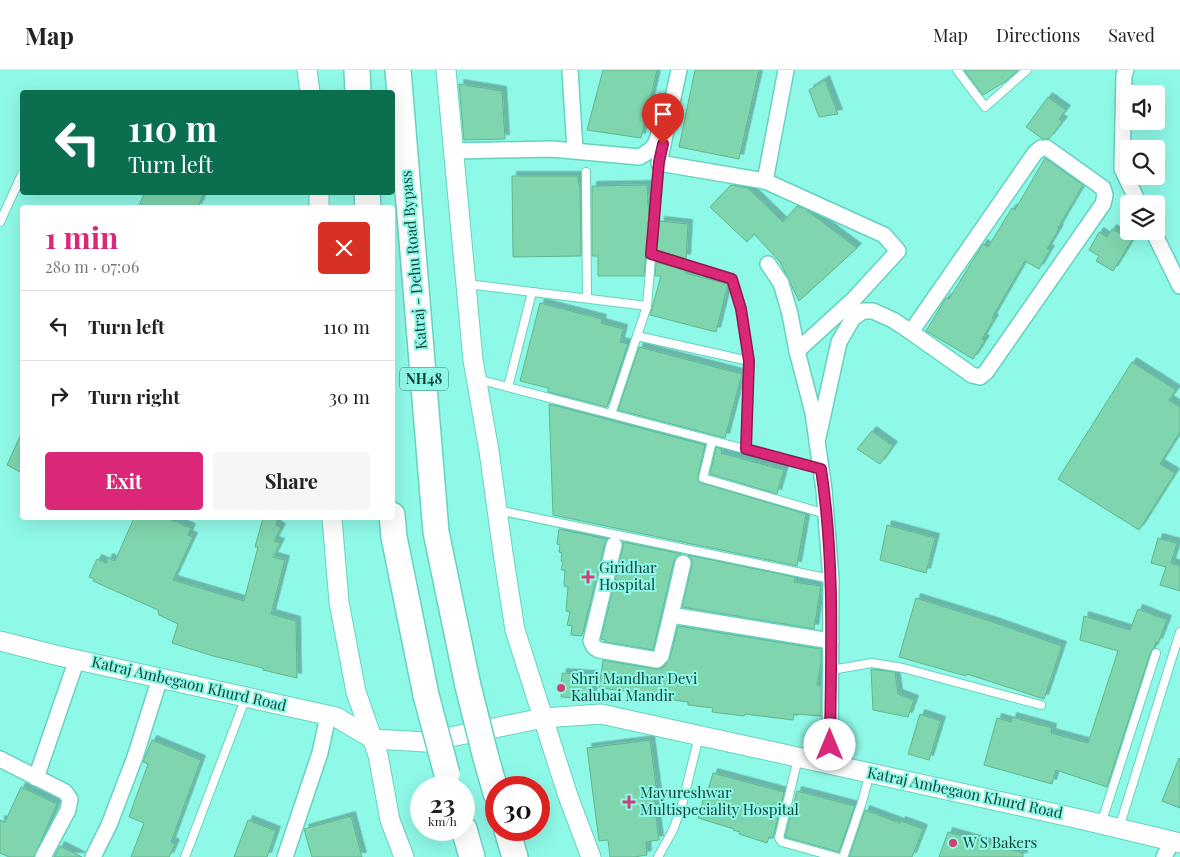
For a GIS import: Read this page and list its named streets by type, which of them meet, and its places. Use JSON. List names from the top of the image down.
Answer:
{
  "streets": {
    "highway": ["Katraj - Dehu Road Bypass", "NH48"],
    "street": ["Katraj Ambegaon Khurd Road"]
  },
  "places": {
    "health": ["Giridhar Hospital", "Mayureshwar Multispeciality Hospital"],
    "other": ["Shri Mandhar Devi Kalubai Mandir", "W S Bakers"]
  },
  "page": {
    "header": "Map",
    "nav": ["Map", "Directions", "Saved"],
    "turn": ["110 m", "Turn left"],
    "heading": ["1 min", "280 m · 07:06"],
    "list": [
      {
        "name": "Turn left",
        "value": "110 m"
      },
      {
        "name": "Turn right",
        "value": "30 m"
      }
    ],
    "buttons": ["Exit", "Share"],
    "speed": "23 km/h",
    "limit": "30"
  }
}
